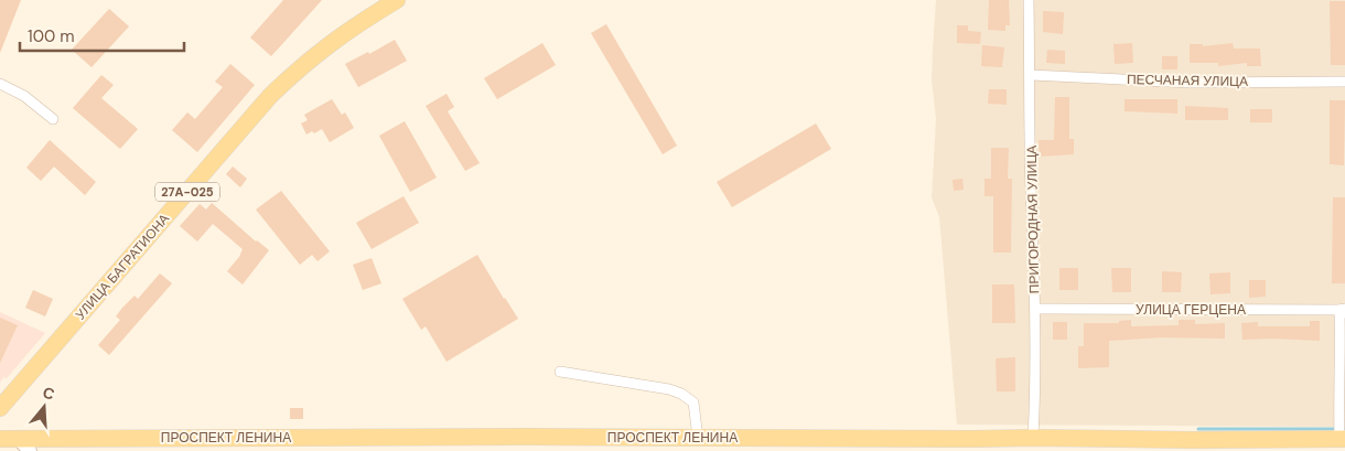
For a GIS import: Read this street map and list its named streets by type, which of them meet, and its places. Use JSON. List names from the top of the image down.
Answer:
{
  "streets": {
    "main road": ["27А-025", "УЛИЦА БАГРАТИОНА", "ПРОСПЕКТ ЛЕНИНА"],
    "street": ["ПЕСЧАНАЯ УЛИЦА", "ПРИГОРОДНАЯ УЛИЦА", "УЛИЦА ГЕРЦЕНА"]
  },
  "crossings": [
    ["ПЕСЧАНАЯ УЛИЦА", "ПРИГОРОДНАЯ УЛИЦА"],
    ["ПРИГОРОДНАЯ УЛИЦА", "УЛИЦА ГЕРЦЕНА"],
    ["ПРИГОРОДНАЯ УЛИЦА", "ПРОСПЕКТ ЛЕНИНА"]
  ],
  "scale_bar": "100 m",
  "north": "top"
}
